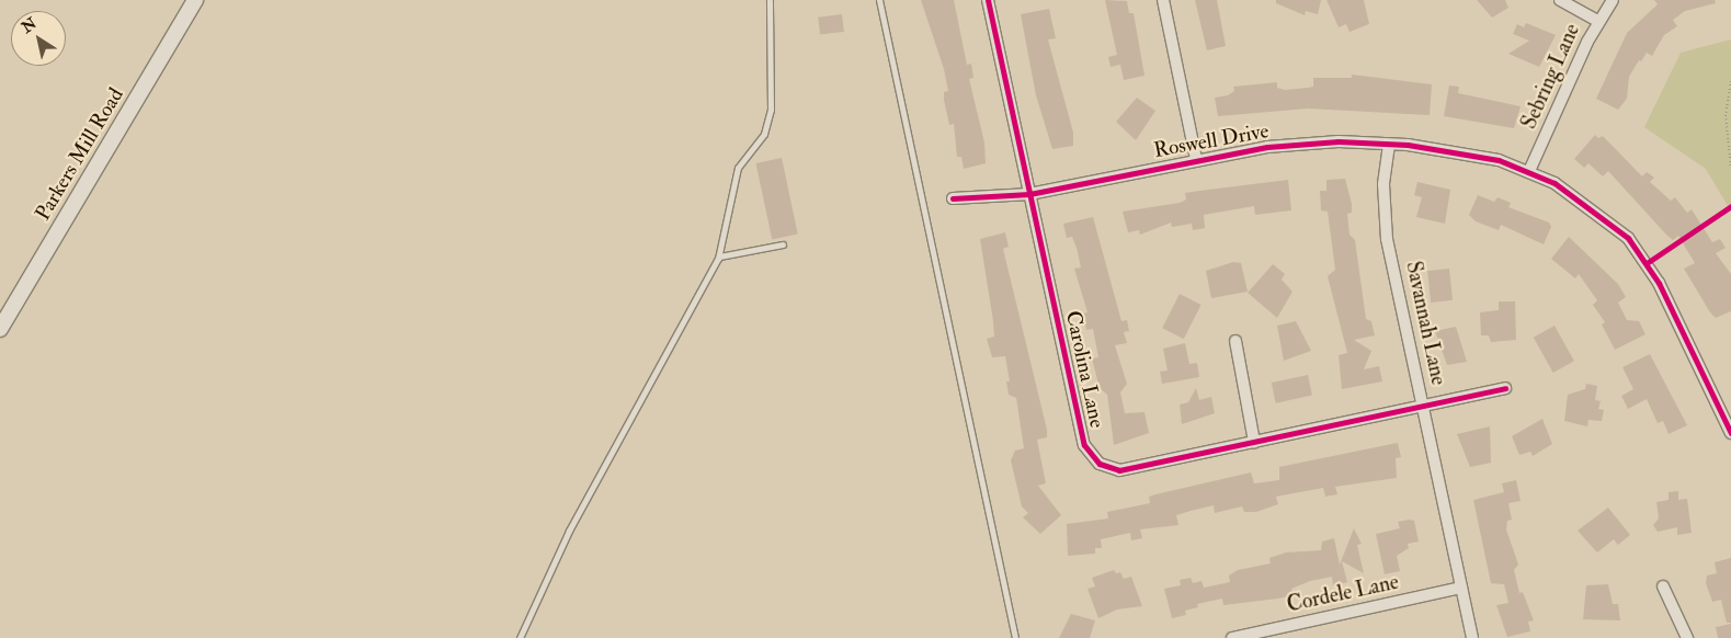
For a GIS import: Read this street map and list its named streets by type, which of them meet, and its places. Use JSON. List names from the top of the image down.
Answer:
{
  "streets": {
    "main road": ["Parkers Mill Road"],
    "street": [
      "Sebring Lane",
      "Roswell Drive",
      "Savannah Lane",
      "Carolina Lane",
      "Cordele Lane"
    ]
  },
  "crossings": [
    ["Sebring Lane", "Roswell Drive"],
    ["Roswell Drive", "Savannah Lane"],
    ["Roswell Drive", "Carolina Lane"],
    ["Savannah Lane", "Carolina Lane"],
    ["Savannah Lane", "Cordele Lane"]
  ],
  "north": "top left"
}
